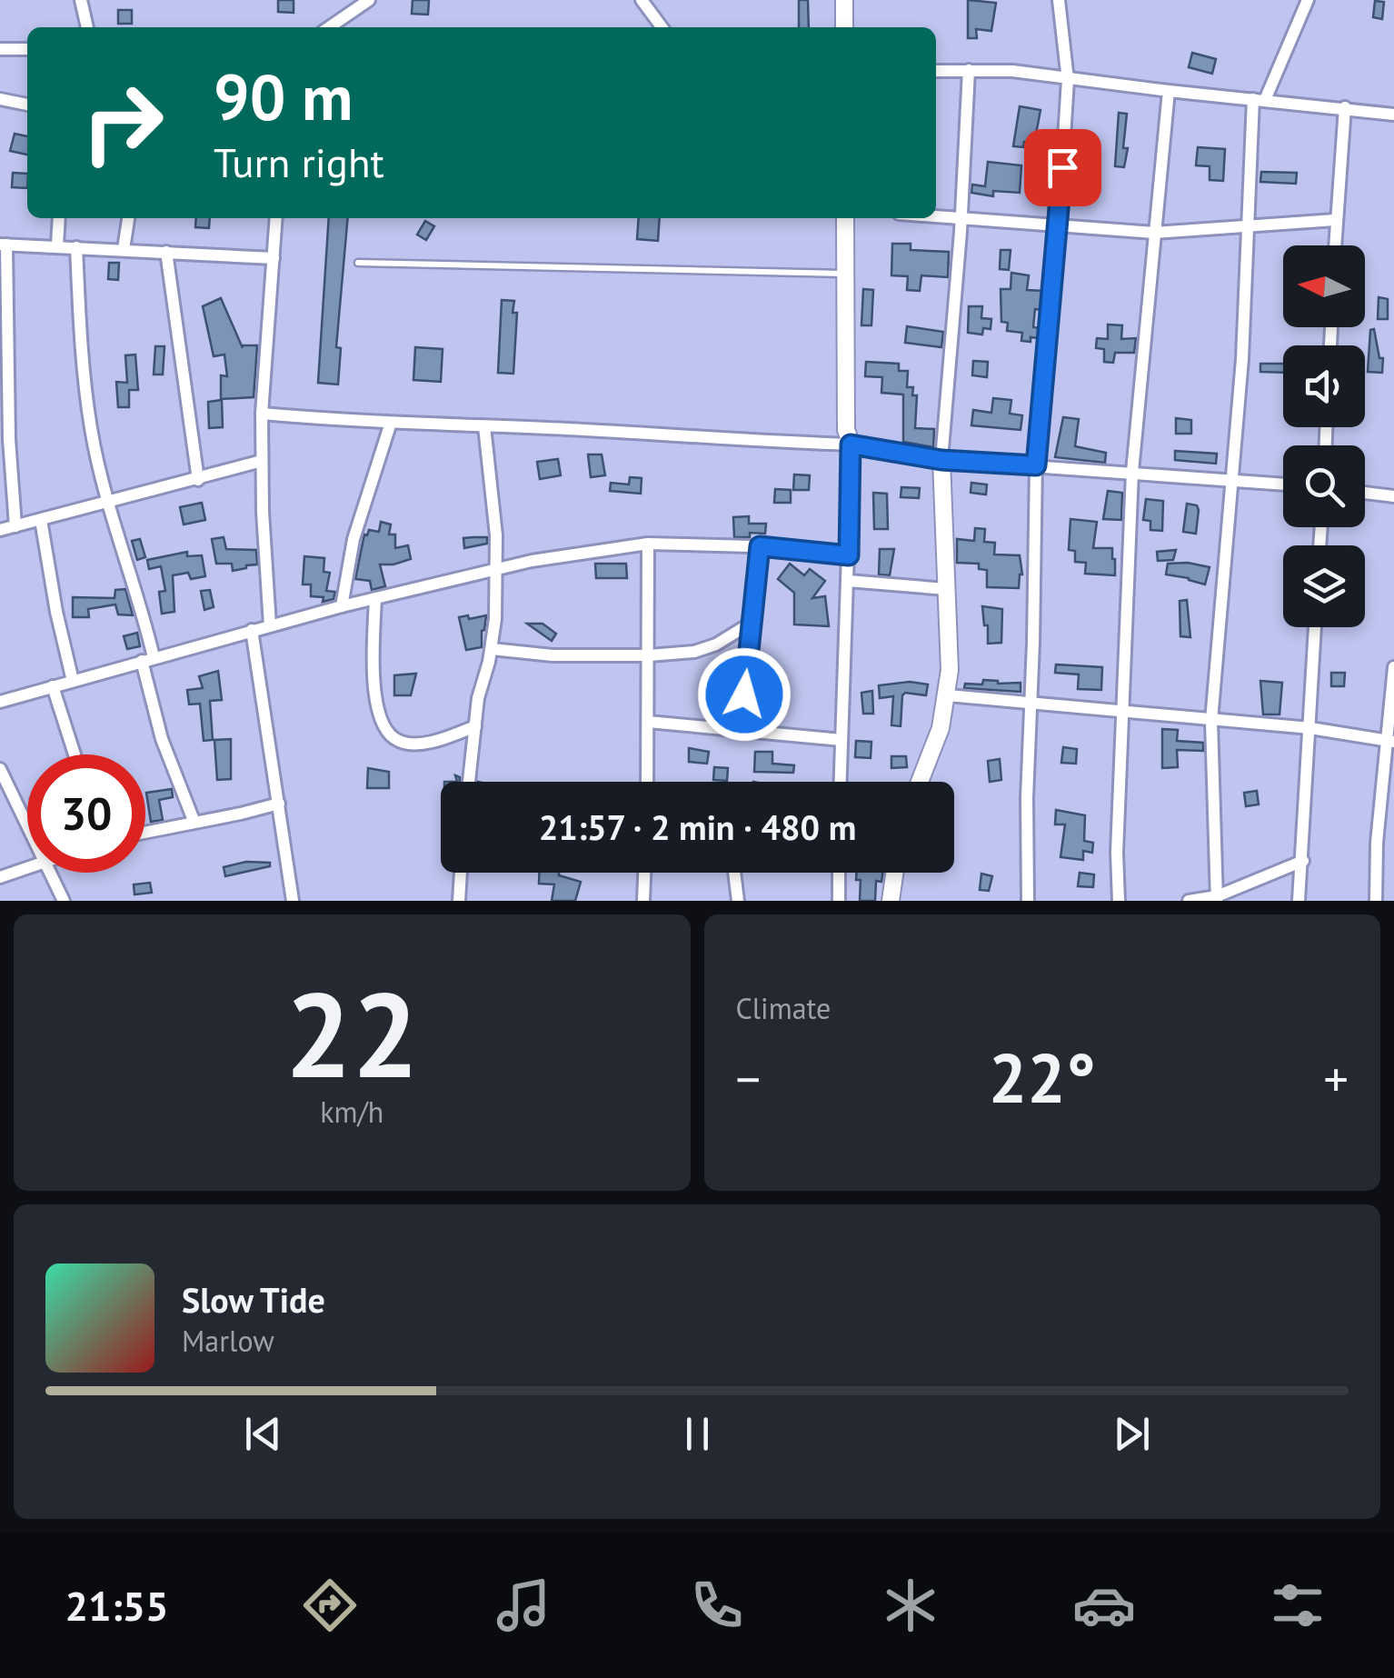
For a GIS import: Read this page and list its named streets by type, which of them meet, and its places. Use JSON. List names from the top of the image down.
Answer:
{
  "north": "left",
  "page": {
    "turn": ["90 m", "Turn right"],
    "limit": "30",
    "trip": "21:57 · 2 min · 480 m",
    "tile": [
      ["22", "km/h"],
      "Climate"
    ],
    "heat": ["−", "22°", "+"],
    "song": ["Slow Tide", "Marlow"],
    "tabs": "21:55"
  }
}
